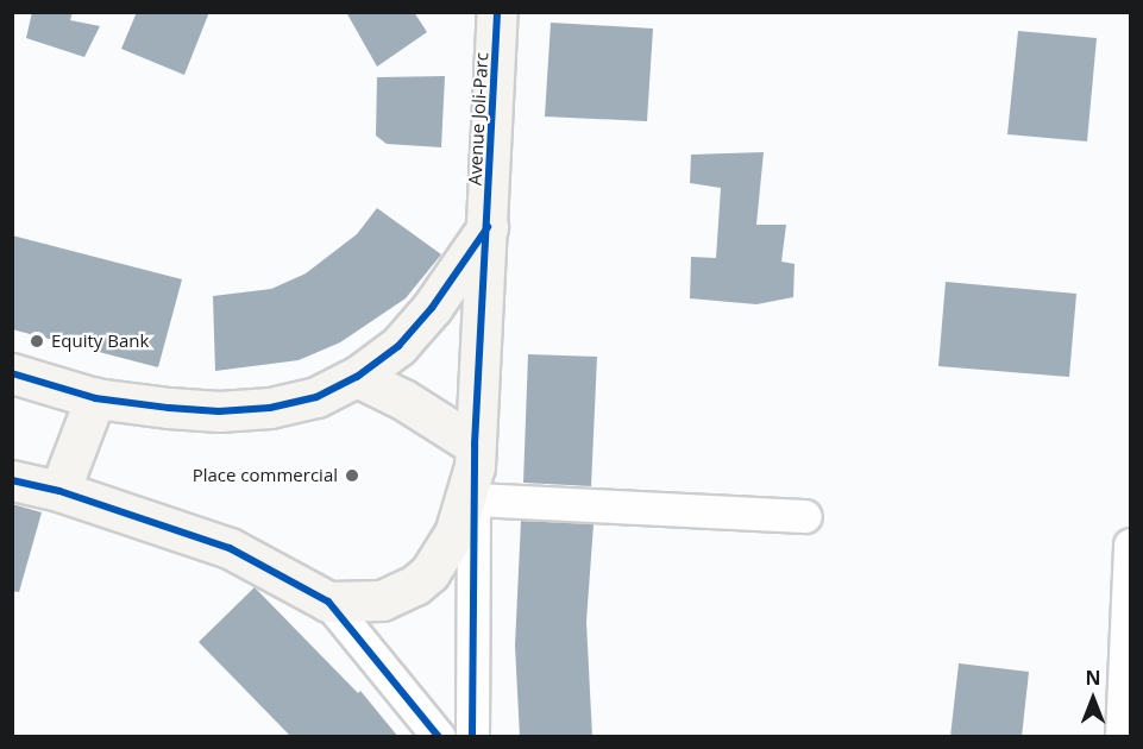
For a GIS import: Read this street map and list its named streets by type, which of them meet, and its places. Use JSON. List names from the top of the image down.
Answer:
{
  "streets": {
    "street": ["Avenue Joli-Parc"]
  },
  "places": ["Equity Bank", "Place commercial"],
  "north": "top"
}
